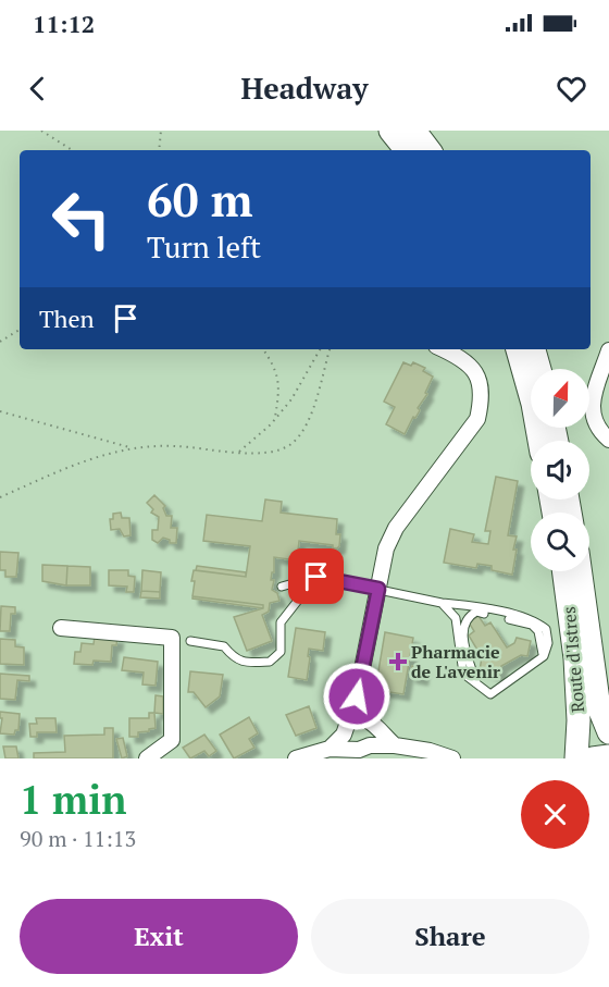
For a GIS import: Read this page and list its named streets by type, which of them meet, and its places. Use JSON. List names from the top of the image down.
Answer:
{
  "streets": {
    "main road": ["Route d'Istres"]
  },
  "places": {
    "health": ["Pharmacie de L'avenir"]
  },
  "north": "top",
  "page": {
    "status": "11:12",
    "header": "Headway",
    "turn": ["60 m", "Turn left"],
    "then": "Then",
    "heading": ["1 min", "90 m · 11:13"],
    "buttons": ["Exit", "Share"]
  }
}
